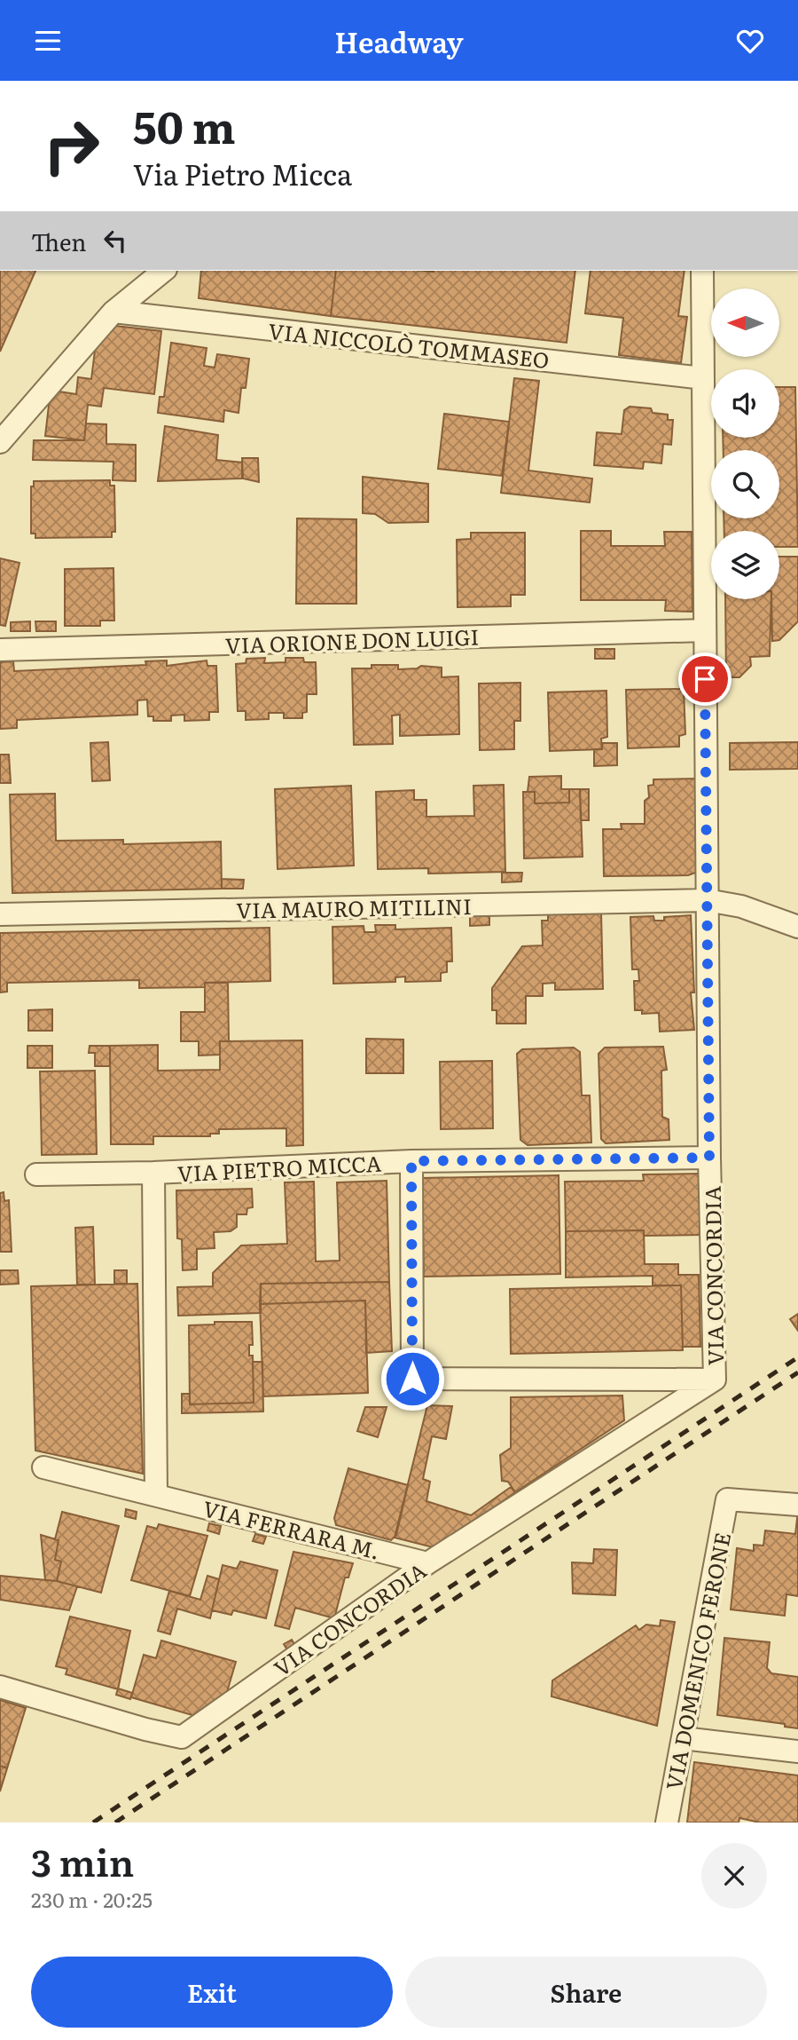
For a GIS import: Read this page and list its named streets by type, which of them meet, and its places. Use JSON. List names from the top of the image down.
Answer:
{
  "streets": {
    "street": [
      "VIA NICCOLÒ TOMMASEO",
      "VIA ORIONE DON LUIGI",
      "VIA MAURO MITILINI",
      "VIA PIETRO MICCA",
      "VIA CONCORDIA",
      "VIA FERRARA M.",
      "VIA DOMENICO FERONE"
    ]
  },
  "crossings": [
    ["VIA NICCOLÒ TOMMASEO", "VIA CONCORDIA"],
    ["VIA ORIONE DON LUIGI", "VIA CONCORDIA"],
    ["VIA MAURO MITILINI", "VIA CONCORDIA"],
    ["VIA PIETRO MICCA", "VIA CONCORDIA"],
    ["VIA CONCORDIA", "VIA FERRARA M."]
  ],
  "north": "left",
  "page": {
    "header": "Headway",
    "turn": ["50 m", "Via Pietro Micca"],
    "then": "Then",
    "heading": ["3 min", "230 m · 20:25"],
    "buttons": ["Exit", "Share"]
  }
}
